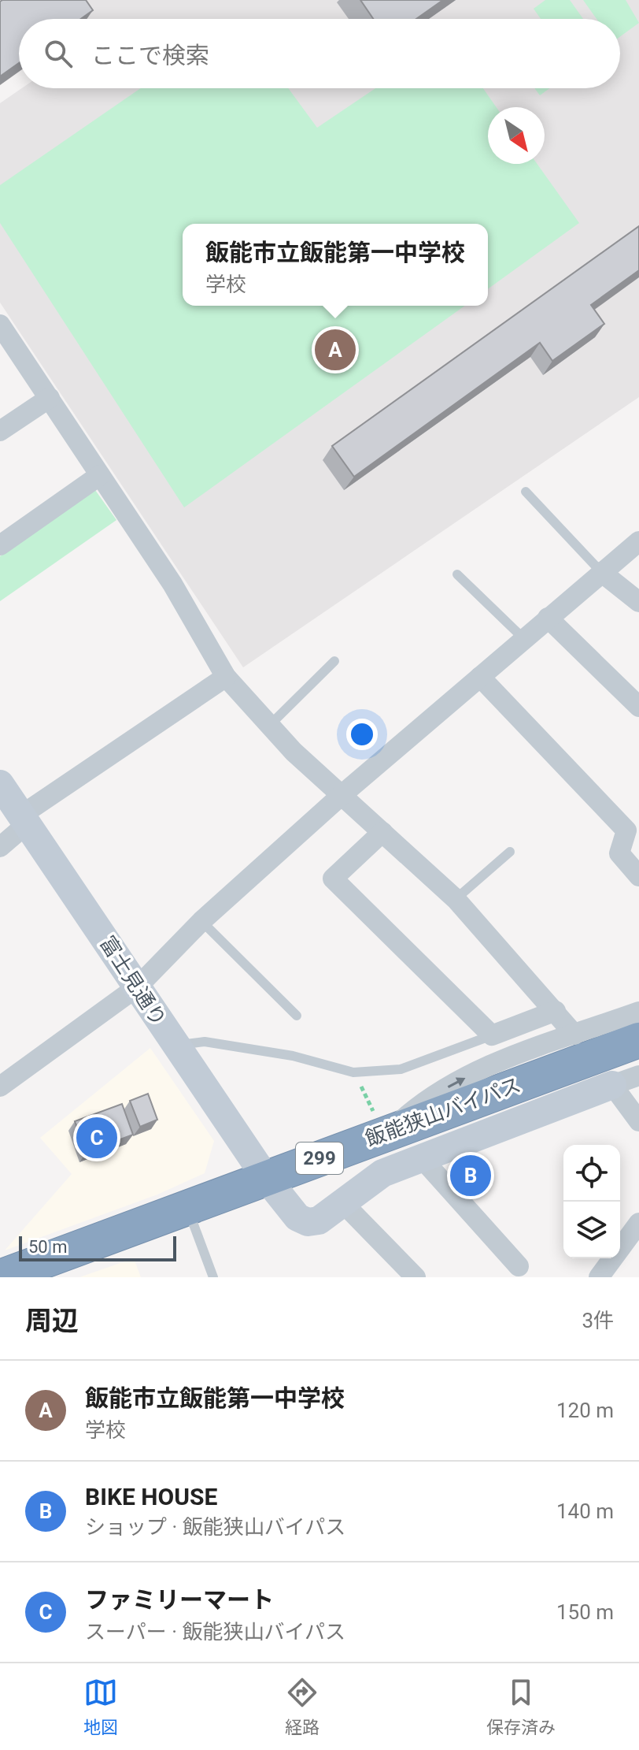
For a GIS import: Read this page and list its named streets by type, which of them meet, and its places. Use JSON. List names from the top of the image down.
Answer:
{
  "streets": {
    "highway": ["飯能狭山バイパス", "299"],
    "street": ["富士見通り"]
  },
  "crossings": [
    ["富士見通り", "飯能狭山バイパス"]
  ],
  "scale_bar": "50 m",
  "north": "bottom right",
  "page": {
    "search": "ここで検索",
    "popup": ["飯能市立飯能第一中学校", "学校"],
    "pins": ["A", "C", "B"],
    "scale": "50 m",
    "heading": ["周辺", "3件"],
    "list": [
      {
        "mark": "A",
        "name": "飯能市立飯能第一中学校",
        "note": "学校",
        "value": "120 m"
      },
      {
        "mark": "B",
        "name": "BIKE HOUSE",
        "note": "ショップ · 飯能狭山バイパス",
        "value": "140 m"
      },
      {
        "mark": "C",
        "name": "ファミリーマート",
        "note": "スーパー · 飯能狭山バイパス",
        "value": "150 m"
      }
    ],
    "nav": ["地図", "経路", "保存済み"]
  }
}
